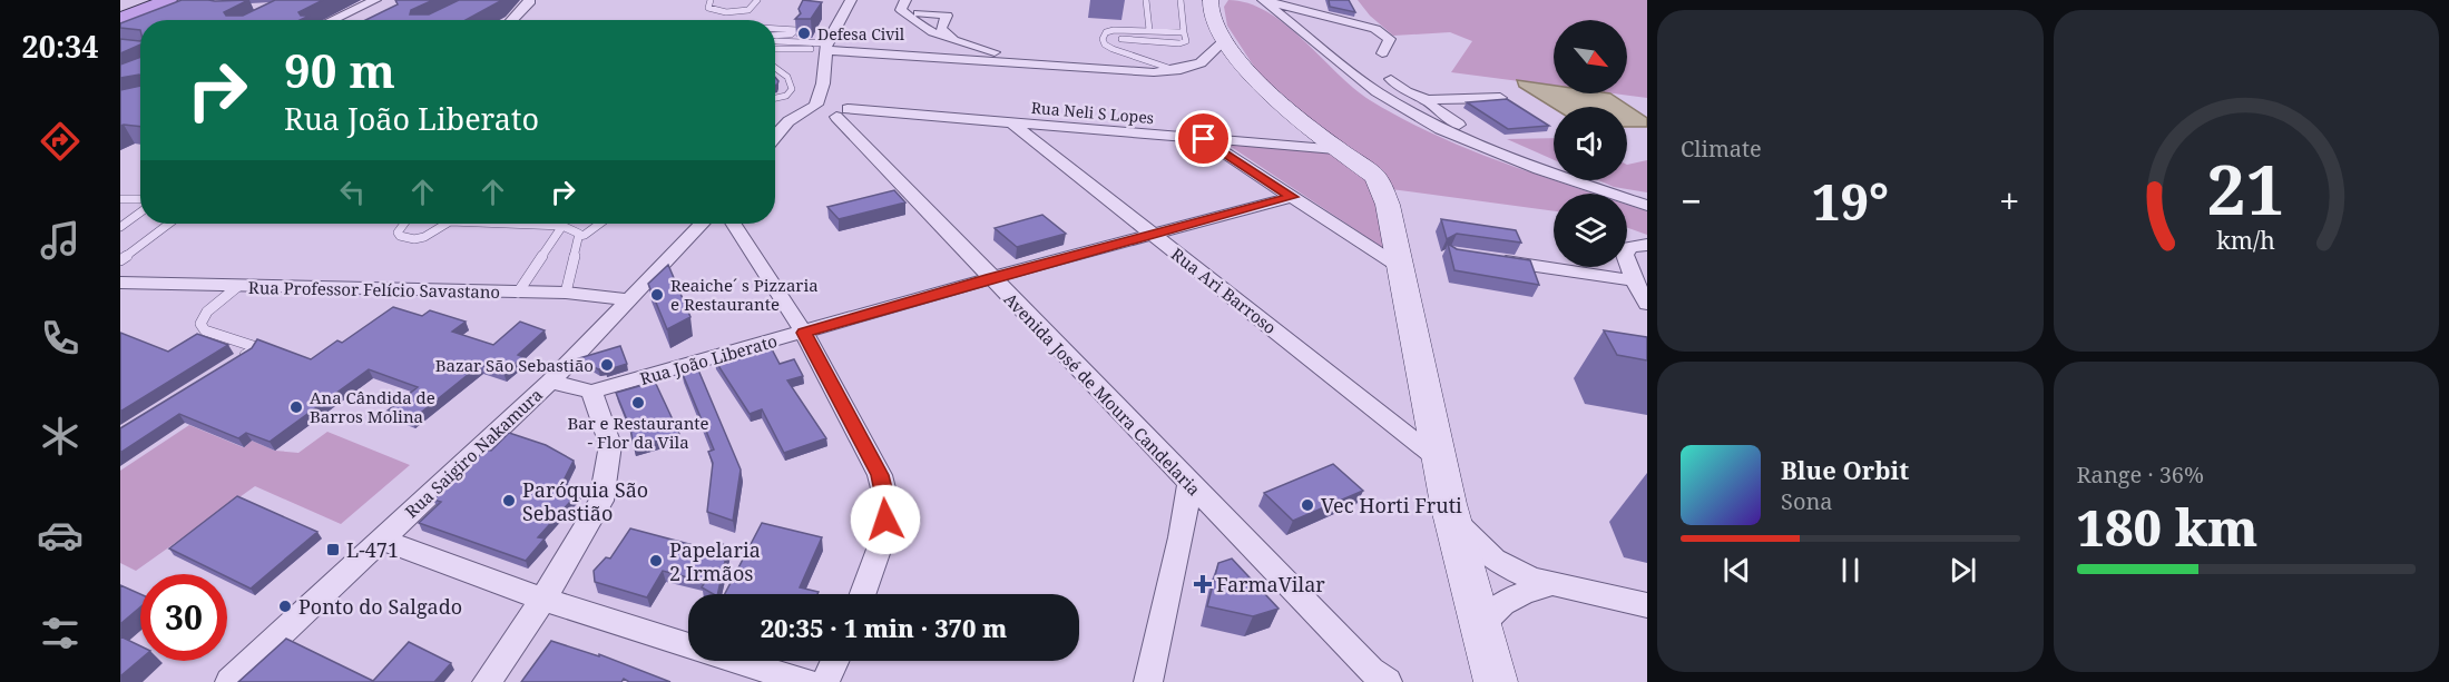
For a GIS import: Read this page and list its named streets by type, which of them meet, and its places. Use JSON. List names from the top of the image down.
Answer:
{
  "streets": {
    "street": [
      "Rua Neli S Lopes",
      "Rua Professor Felício Savastano",
      "Rua Ari Barroso",
      "Rua João Liberato",
      "Avenida José de Moura Candelaria",
      "Rua Saigiro Nakamura"
    ]
  },
  "crossings": [
    ["Rua Neli S Lopes", "Rua Ari Barroso"],
    ["Rua Neli S Lopes", "Avenida José de Moura Candelaria"],
    ["Rua Professor Felício Savastano", "Rua Saigiro Nakamura"],
    ["Rua Ari Barroso", "Rua João Liberato"],
    ["Rua João Liberato", "Avenida José de Moura Candelaria"],
    ["Rua João Liberato", "Rua Saigiro Nakamura"]
  ],
  "places": {
    "other": [
      "Defesa Civil",
      "Reaiche´ s Pizzaria e Restaurante",
      "Bazar São Sebastião",
      "Bar e Restaurante - Flor da Vila",
      "Ana Cândida de Barros Molina",
      "Paróquia São Sebastião",
      "Vec Horti Fruti",
      "Papelaria 2 Irmãos",
      "Ponto do Salgado"
    ],
    "transit": ["L-471"],
    "health": ["FarmaVilar"]
  },
  "north": "bottom right",
  "page": {
    "tabs": "20:34",
    "tile": [
      "Climate",
      ["Range · 36%", "180 km"]
    ],
    "turn": ["90 m", "Rua João Liberato"],
    "heat": ["−", "19°", "+"],
    "song": ["Blue Orbit", "Sona"],
    "limit": "30",
    "trip": "20:35 · 1 min · 370 m",
    "gauge": ["21", "km/h"]
  }
}
